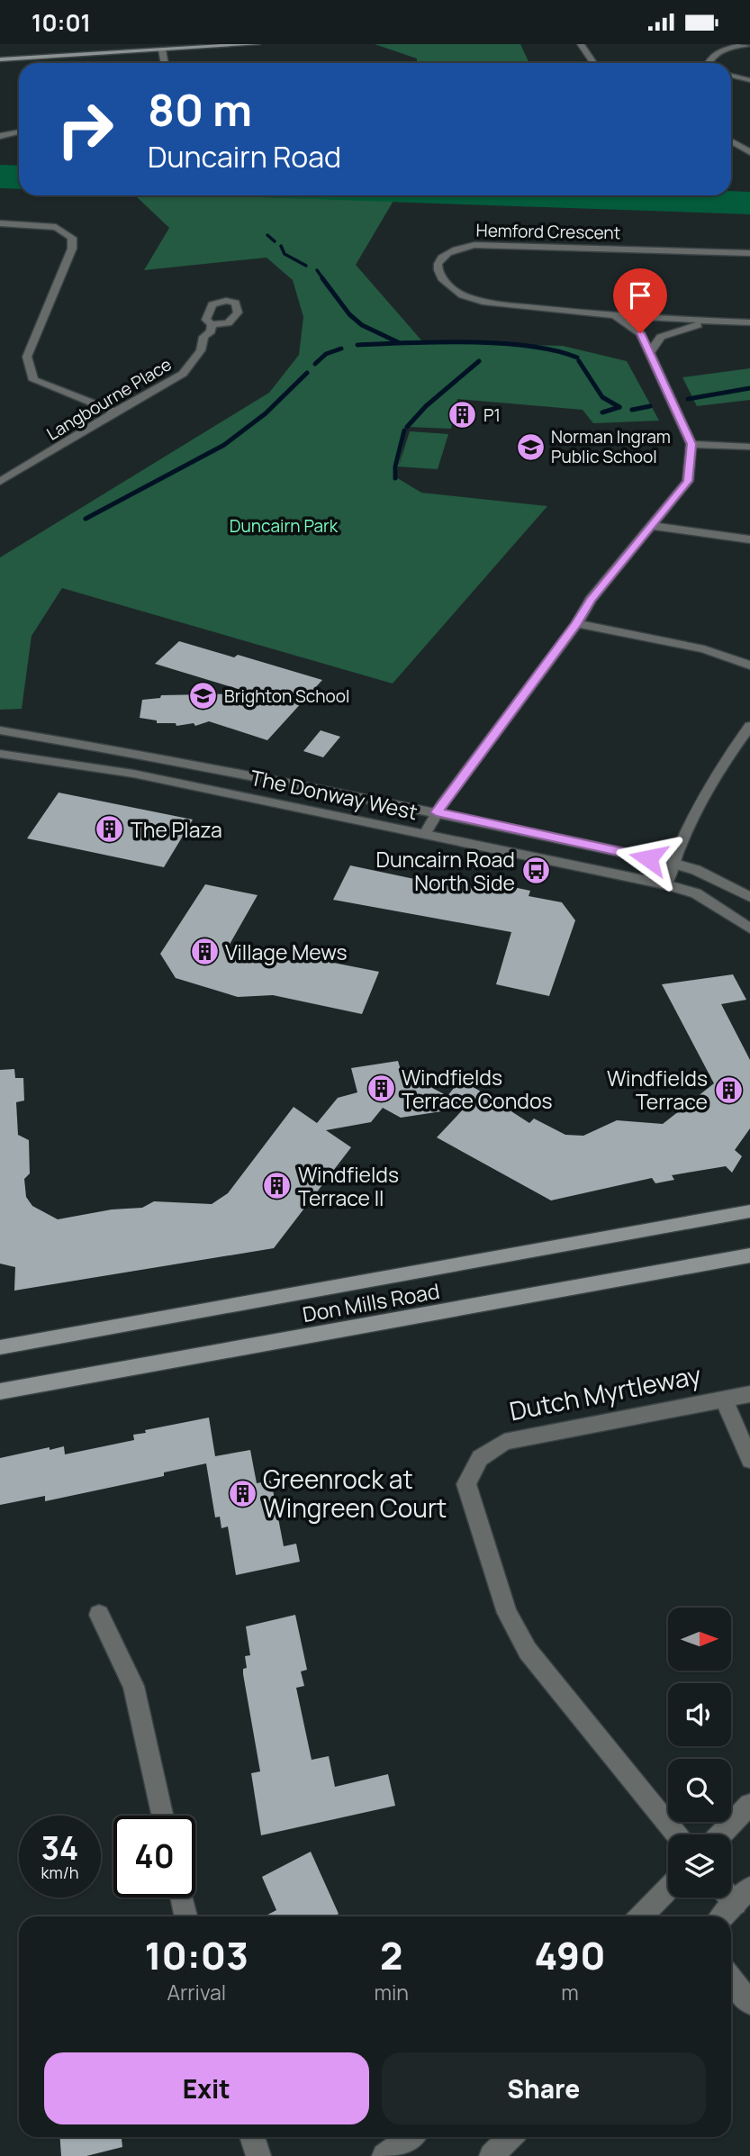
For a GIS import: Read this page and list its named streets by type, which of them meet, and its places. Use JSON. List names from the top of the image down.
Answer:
{
  "streets": {
    "main road": ["Don Mills Road"],
    "street": [
      "Hemford Crescent",
      "Langbourne Place",
      "The Donway West",
      "Dutch Myrtleway"
    ]
  },
  "parks": ["Duncairn Park"],
  "places": {
    "building": [
      "P1",
      "The Plaza",
      "Village Mews",
      "Windfields Terrace Condos",
      "Windfields Terrace",
      "Windfields Terrace II",
      "Greenrock at Wingreen Court"
    ],
    "school or university": ["Norman Ingram Public School", "Brighton School"],
    "bus stop": ["Duncairn Road North Side"]
  },
  "north": "right",
  "page": {
    "status": "10:01",
    "turn": ["80 m", "Duncairn Road"],
    "speed": "34 km/h",
    "limit": "40",
    "eta": [
      "10:03",
      "Arrival",
      "2",
      "min",
      "490",
      "m"
    ],
    "buttons": ["Exit", "Share"]
  }
}
